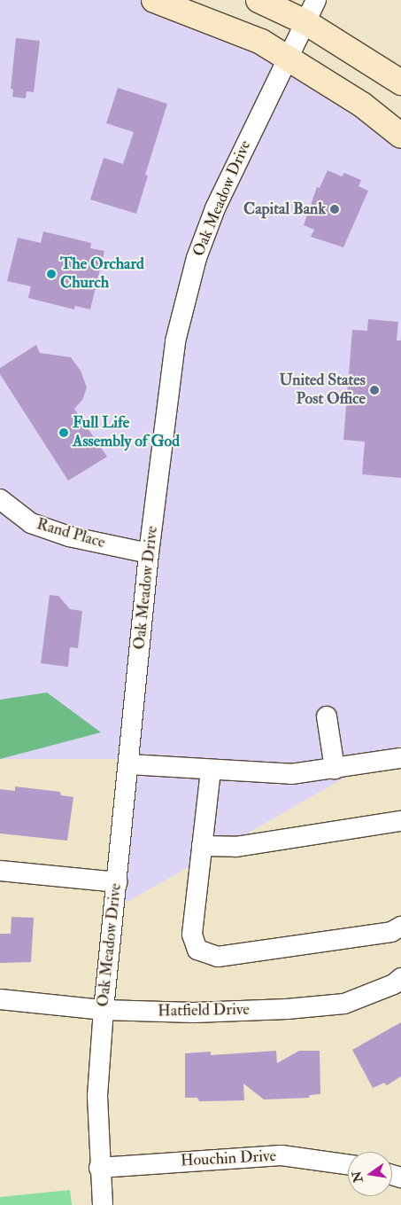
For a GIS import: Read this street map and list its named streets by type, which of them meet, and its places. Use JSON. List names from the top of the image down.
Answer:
{
  "streets": {
    "street": [
      "Oak Meadow Drive",
      "Rand Place",
      "Hatfield Drive",
      "Houchin Drive"
    ]
  },
  "crossings": [
    ["Oak Meadow Drive", "Rand Place"],
    ["Oak Meadow Drive", "Hatfield Drive"],
    ["Oak Meadow Drive", "Houchin Drive"]
  ],
  "places": [
    "Capital Bank",
    "The Orchard Church",
    "United States Post Office",
    "Full Life Assembly of God"
  ],
  "north": "left"
}
